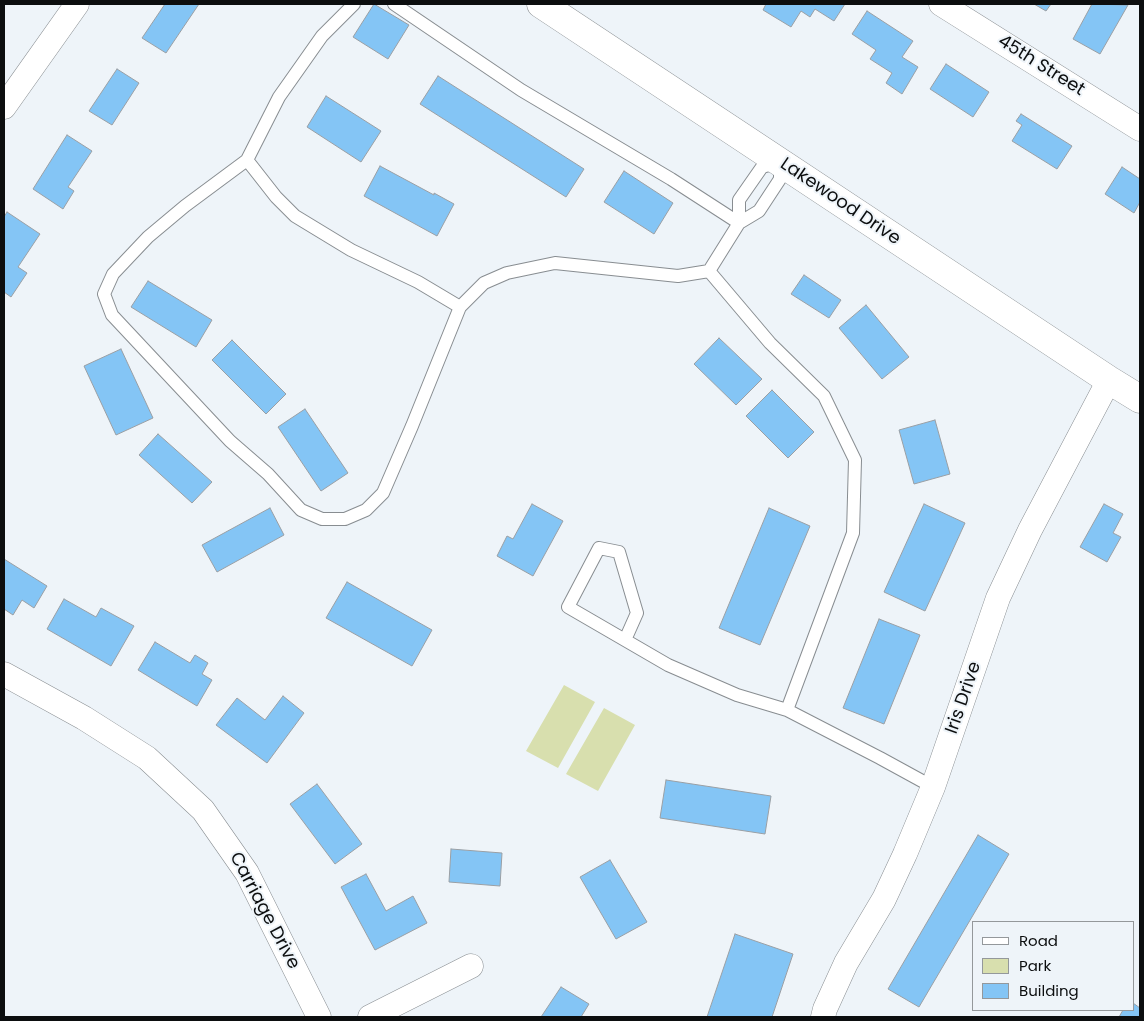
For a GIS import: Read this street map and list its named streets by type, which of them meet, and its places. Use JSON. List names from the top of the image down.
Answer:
{
  "streets": {
    "street": [
      "45th Street",
      "Lakewood Drive",
      "Iris Drive",
      "Carriage Drive"
    ]
  },
  "crossings": [
    ["Lakewood Drive", "Iris Drive"]
  ],
  "legend": ["Road", "Park", "Building"]
}
